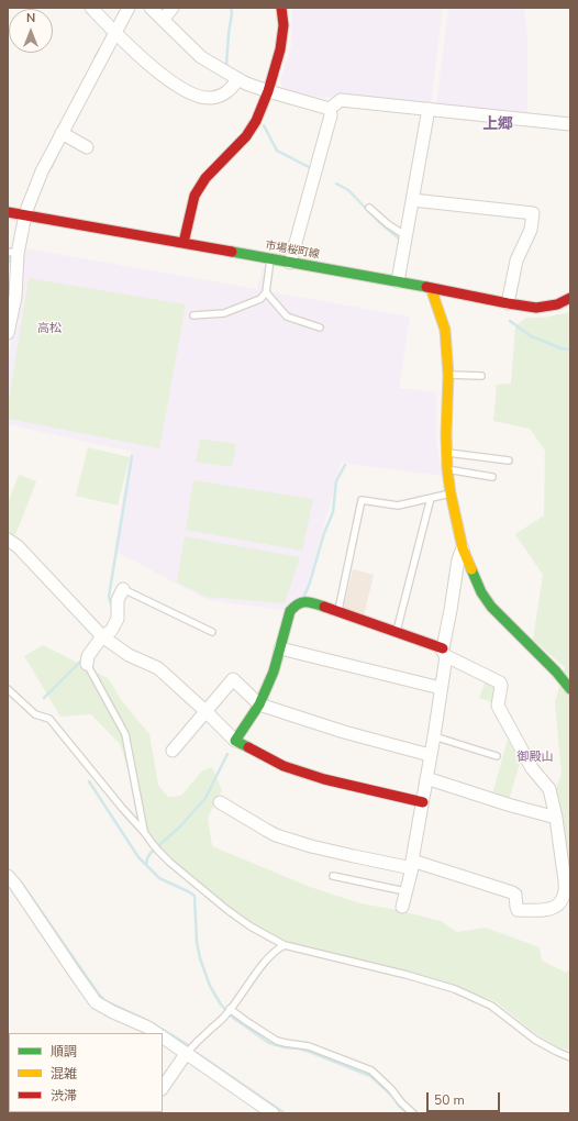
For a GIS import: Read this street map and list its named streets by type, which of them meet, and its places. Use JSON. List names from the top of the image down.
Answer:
{
  "streets": {
    "street": ["市場桜町線"]
  },
  "districts": ["上郷", "高松", "御殿山"],
  "legend": ["順調", "混雑", "渋滞"],
  "scale_bar": "50 m",
  "north": "top"
}
